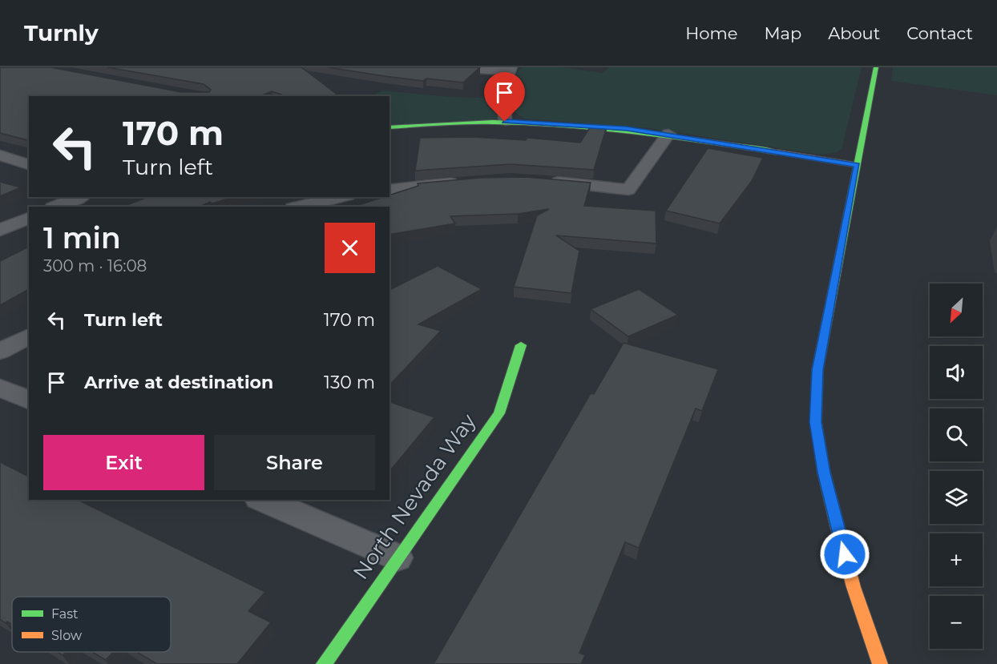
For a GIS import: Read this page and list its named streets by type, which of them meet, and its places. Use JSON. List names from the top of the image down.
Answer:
{
  "streets": {
    "street": ["North Nevada Way"]
  },
  "legend": ["Fast", "Slow"],
  "north": "bottom left",
  "page": {
    "header": "Turnly",
    "nav": [
      "Home",
      "Map",
      "About",
      "Contact"
    ],
    "turn": ["170 m", "Turn left"],
    "heading": ["1 min", "300 m · 16:08"],
    "map_buttons": ["+", "−"],
    "list": [
      {
        "name": "Turn left",
        "value": "170 m"
      },
      {
        "name": "Arrive at destination",
        "value": "130 m"
      }
    ],
    "buttons": ["Exit", "Share"]
  }
}
